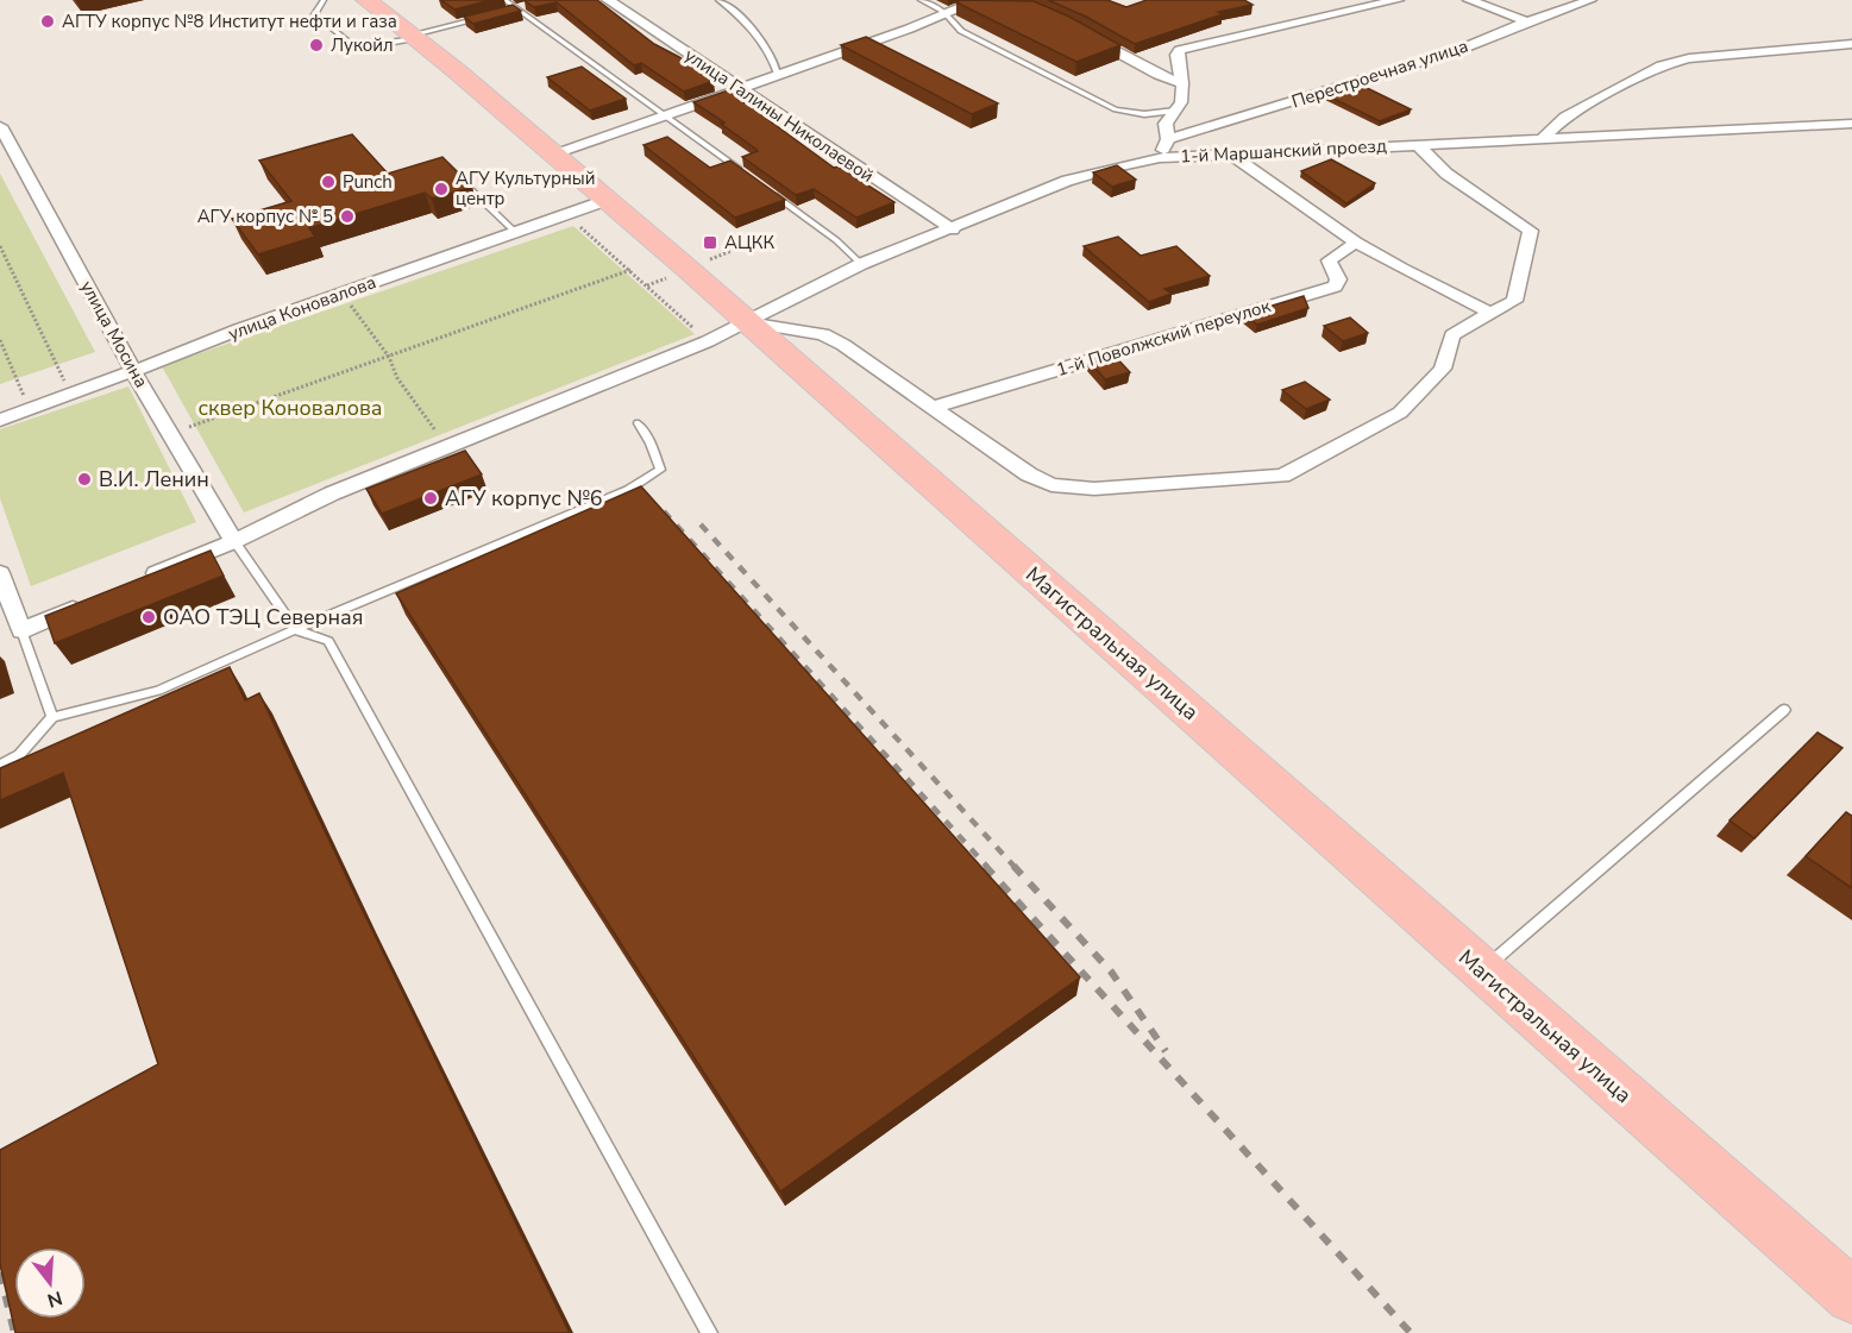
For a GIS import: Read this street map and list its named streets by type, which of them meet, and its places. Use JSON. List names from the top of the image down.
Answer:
{
  "streets": {
    "highway": ["Магистральная улица"],
    "street": [
      "Перестроечная улица",
      "улица Галины Николаевой",
      "1-й Маршанский проезд",
      "улица Коновалова",
      "улица Мосина",
      "1-й Поволжский переулок"
    ]
  },
  "crossings": [
    ["улица Галины Николаевой", "1-й Маршанский проезд"],
    ["1-й Маршанский проезд", "улица Мосина"],
    ["1-й Маршанский проезд", "Магистральная улица"],
    ["улица Коновалова", "улица Мосина"],
    ["улица Коновалова", "Магистральная улица"]
  ],
  "parks": ["сквер Коновалова"],
  "places": {
    "other": [
      "АГТУ корпус №8 Институт нефти и газа",
      "Лукойл",
      "Punch",
      "АГУ Культурный центр",
      "АГУ корпус № 5",
      "В.И. Ленин",
      "АГУ корпус №6",
      "ОАО ТЭЦ Северная"
    ],
    "transit": ["АЦКК"]
  },
  "north": "bottom"
}
